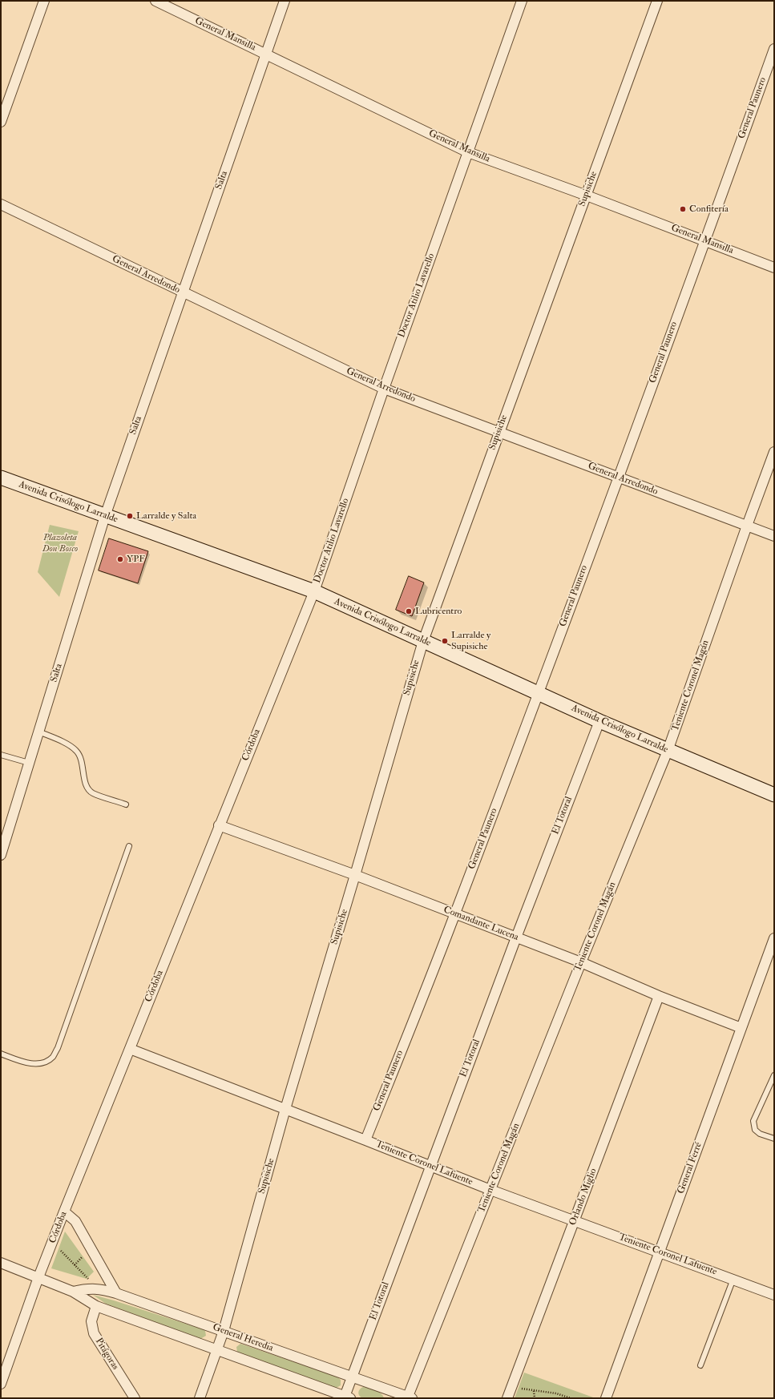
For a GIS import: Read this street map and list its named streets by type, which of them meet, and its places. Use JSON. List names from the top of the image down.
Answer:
{
  "streets": {
    "main road": ["Avenida Crisólogo Larralde"],
    "street": [
      "General Mansilla",
      "General Paunero",
      "Salta",
      "Supisiche",
      "General Arredondo",
      "Doctor Atilio Lavarello",
      "Teniente Coronel Magán",
      "Córdoba",
      "El Totoral",
      "Comandante Lucena",
      "Teniente Coronel Lafuente",
      "General Ferré",
      "Orlando Miglio",
      "General Heredia",
      "Pitágoras"
    ]
  },
  "crossings": [
    ["General Mansilla", "General Paunero"],
    ["General Mansilla", "Salta"],
    ["General Mansilla", "Supisiche"],
    ["General Mansilla", "Doctor Atilio Lavarello"],
    ["General Paunero", "General Arredondo"],
    ["General Paunero", "Avenida Crisólogo Larralde"],
    ["General Paunero", "Comandante Lucena"],
    ["General Paunero", "Teniente Coronel Lafuente"],
    ["Salta", "General Arredondo"],
    ["Salta", "Avenida Crisólogo Larralde"],
    ["Supisiche", "General Arredondo"],
    ["Supisiche", "Avenida Crisólogo Larralde"],
    ["Supisiche", "Comandante Lucena"],
    ["Supisiche", "Teniente Coronel Lafuente"],
    ["Supisiche", "General Heredia"],
    ["General Arredondo", "Doctor Atilio Lavarello"],
    ["General Arredondo", "Teniente Coronel Magán"],
    ["Doctor Atilio Lavarello", "Avenida Crisólogo Larralde"],
    ["Doctor Atilio Lavarello", "Córdoba"],
    ["Avenida Crisólogo Larralde", "Teniente Coronel Magán"],
    ["Avenida Crisólogo Larralde", "Córdoba"],
    ["Avenida Crisólogo Larralde", "El Totoral"],
    ["Teniente Coronel Magán", "Comandante Lucena"],
    ["Teniente Coronel Magán", "Teniente Coronel Lafuente"],
    ["Teniente Coronel Magán", "General Heredia"],
    ["Córdoba", "Comandante Lucena"],
    ["Córdoba", "Teniente Coronel Lafuente"],
    ["El Totoral", "Comandante Lucena"],
    ["El Totoral", "Teniente Coronel Lafuente"],
    ["El Totoral", "General Heredia"],
    ["Comandante Lucena", "General Ferré"],
    ["Comandante Lucena", "Orlando Miglio"],
    ["Teniente Coronel Lafuente", "General Ferré"],
    ["Teniente Coronel Lafuente", "Orlando Miglio"]
  ],
  "parks": ["Plazoleta Don Bosco"],
  "places": [
    "Confitería",
    "Larralde y Salta",
    "YPF",
    "Lubricentro",
    "Larralde y Supisiche"
  ]
}
